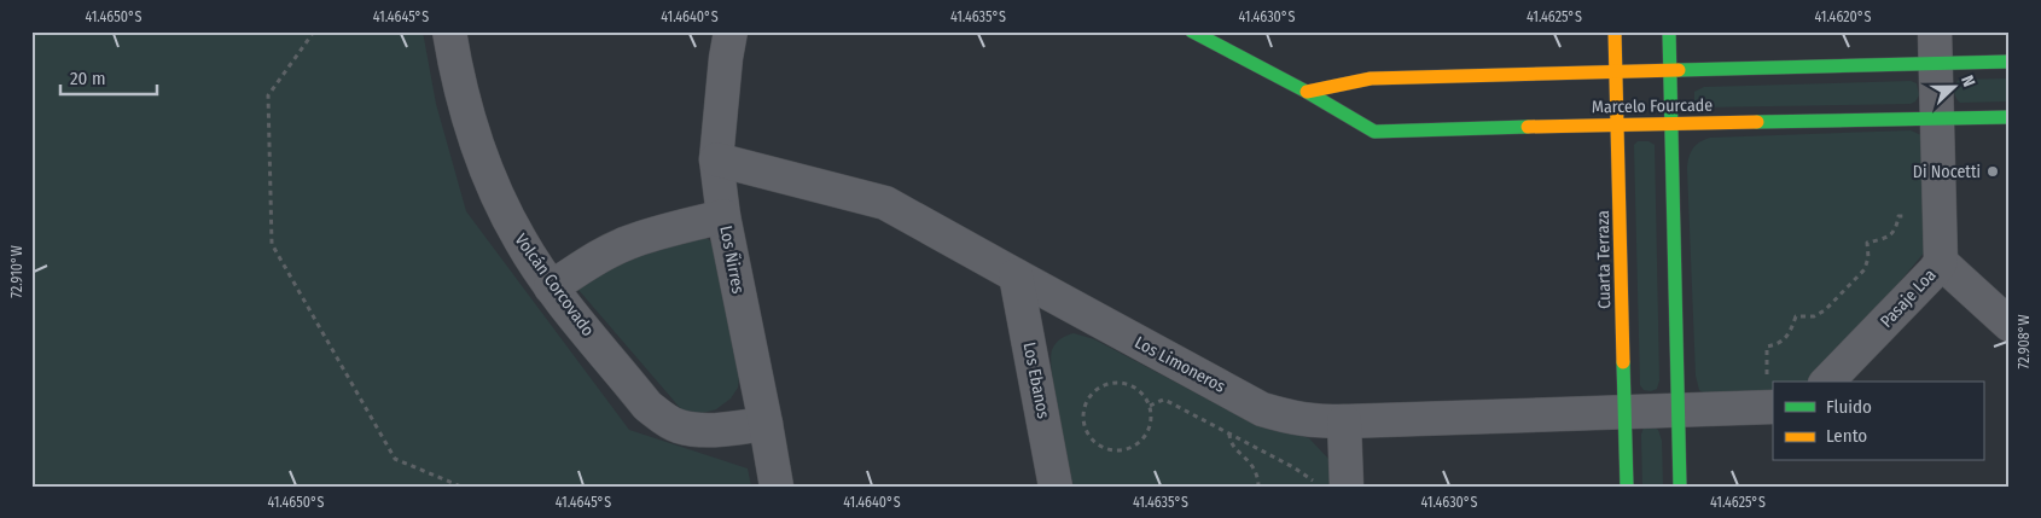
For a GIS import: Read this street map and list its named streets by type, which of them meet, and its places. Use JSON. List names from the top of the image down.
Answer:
{
  "streets": {
    "street": [
      "Marcelo Fourcade",
      "Los Ñirres",
      "Cuarta Terraza",
      "Volcán Corcovado",
      "Pasaje Loa",
      "Los Limoneros",
      "Los Ebanos"
    ]
  },
  "crossings": [
    ["Marcelo Fourcade", "Cuarta Terraza"],
    ["Marcelo Fourcade", "Pasaje Loa"],
    ["Los Ñirres", "Volcán Corcovado"],
    ["Los Ñirres", "Los Limoneros"],
    ["Cuarta Terraza", "Los Limoneros"],
    ["Los Limoneros", "Los Ebanos"]
  ],
  "places": ["Di Nocetti"],
  "legend": ["Fluido", "Lento"],
  "scale_bar": "20 m",
  "north": "right",
  "coordinates": [
    "41.4650°S",
    "41.4645°S",
    "41.4640°S",
    "41.4635°S",
    "41.4630°S",
    "41.4625°S",
    "41.4620°S",
    "72.910°W",
    "72.908°W"
  ]
}
